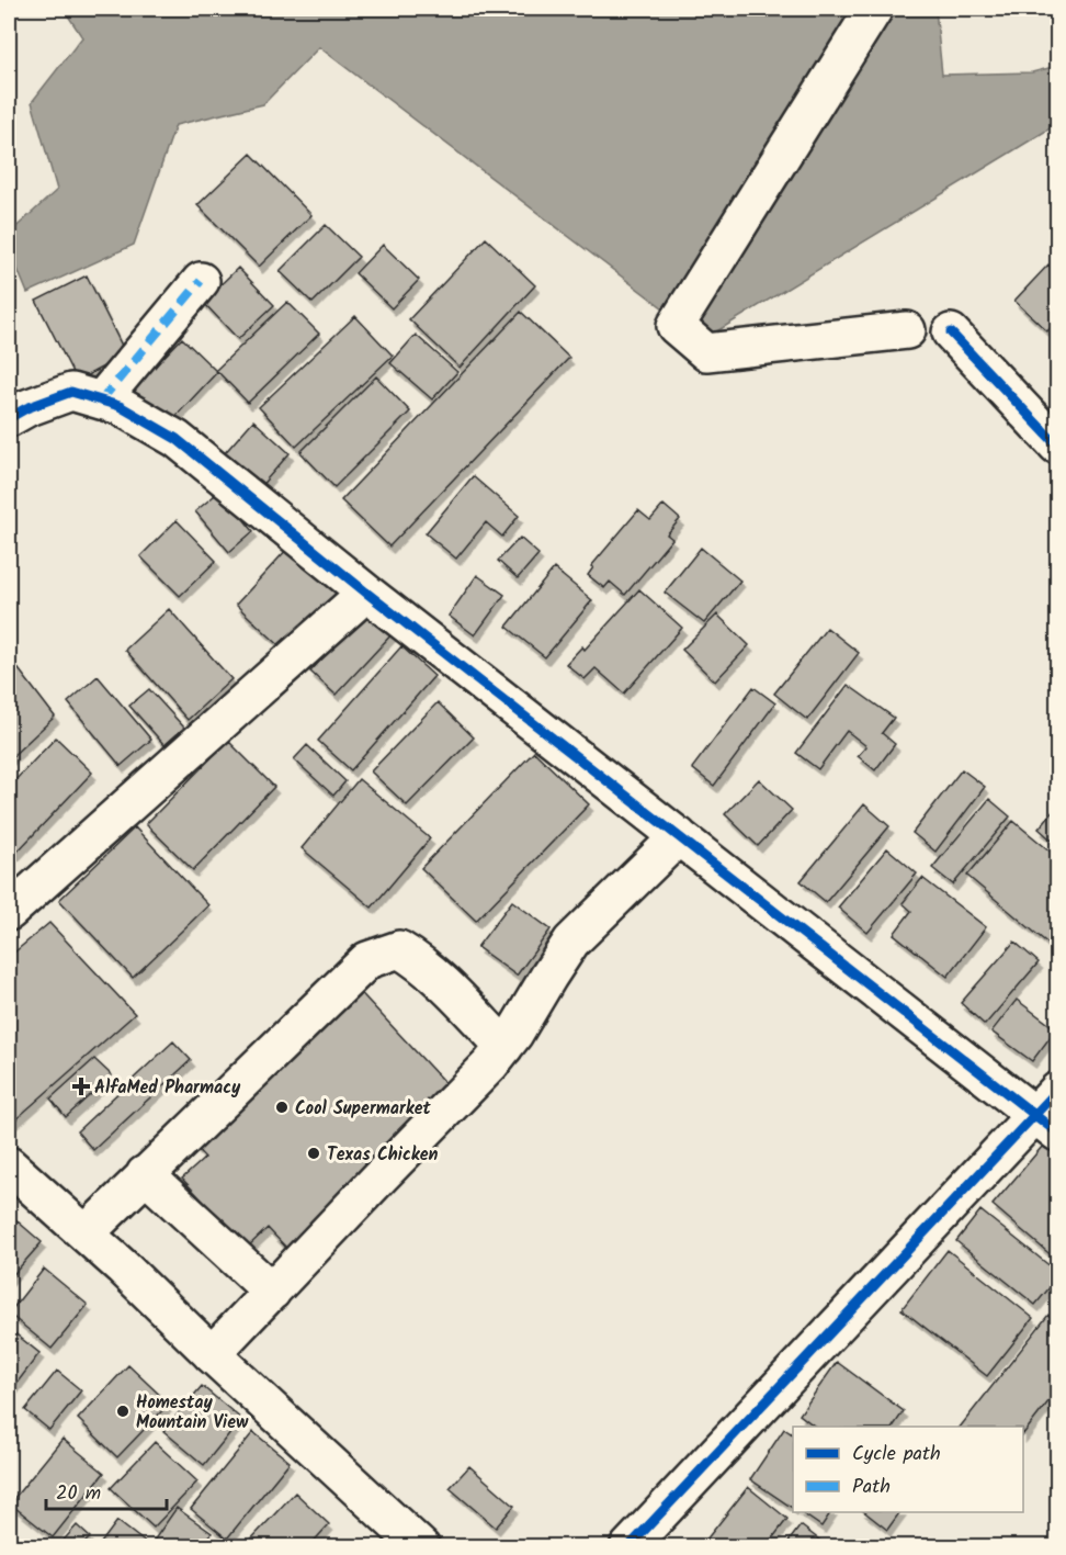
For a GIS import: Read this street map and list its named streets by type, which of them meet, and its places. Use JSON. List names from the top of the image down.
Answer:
{
  "places": {
    "health": ["AlfaMed Pharmacy"],
    "other": ["Cool Supermarket", "Texas Chicken", "Homestay Mountain View"]
  },
  "legend": ["Cycle path", "Path"],
  "scale_bar": "20 m"
}
